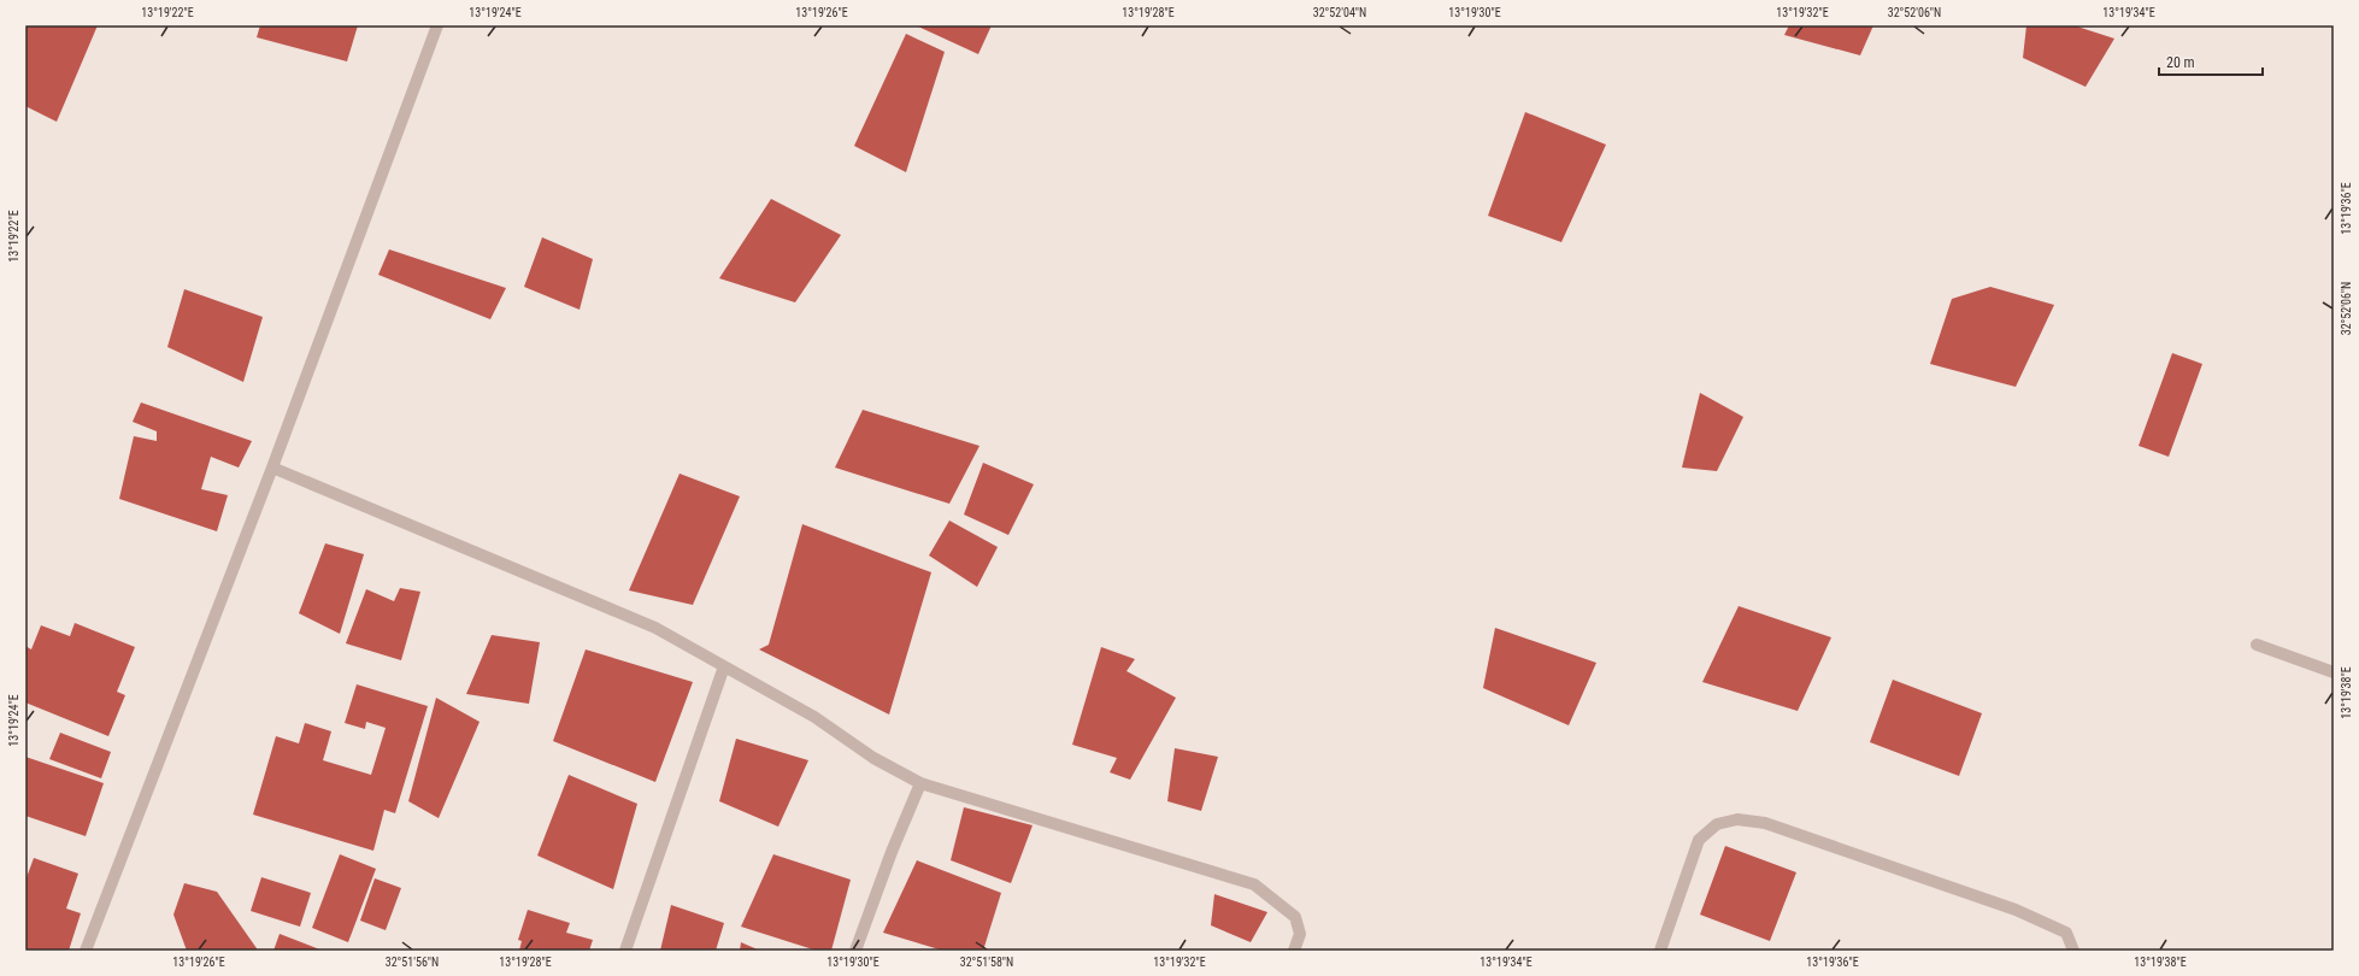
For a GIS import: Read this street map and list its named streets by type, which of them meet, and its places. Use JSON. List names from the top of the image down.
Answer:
{
  "scale_bar": "20 m",
  "coordinates": [
    "13°19'22\"E",
    "13°19'24\"E",
    "13°19'26\"E",
    "13°19'28\"E",
    "32°52'04\"N",
    "13°19'30\"E",
    "13°19'32\"E",
    "32°52'06\"N",
    "13°19'34\"E",
    "13°19'36\"E",
    "13°19'38\"E",
    "32°51'56\"N",
    "32°51'58\"N"
  ]
}
